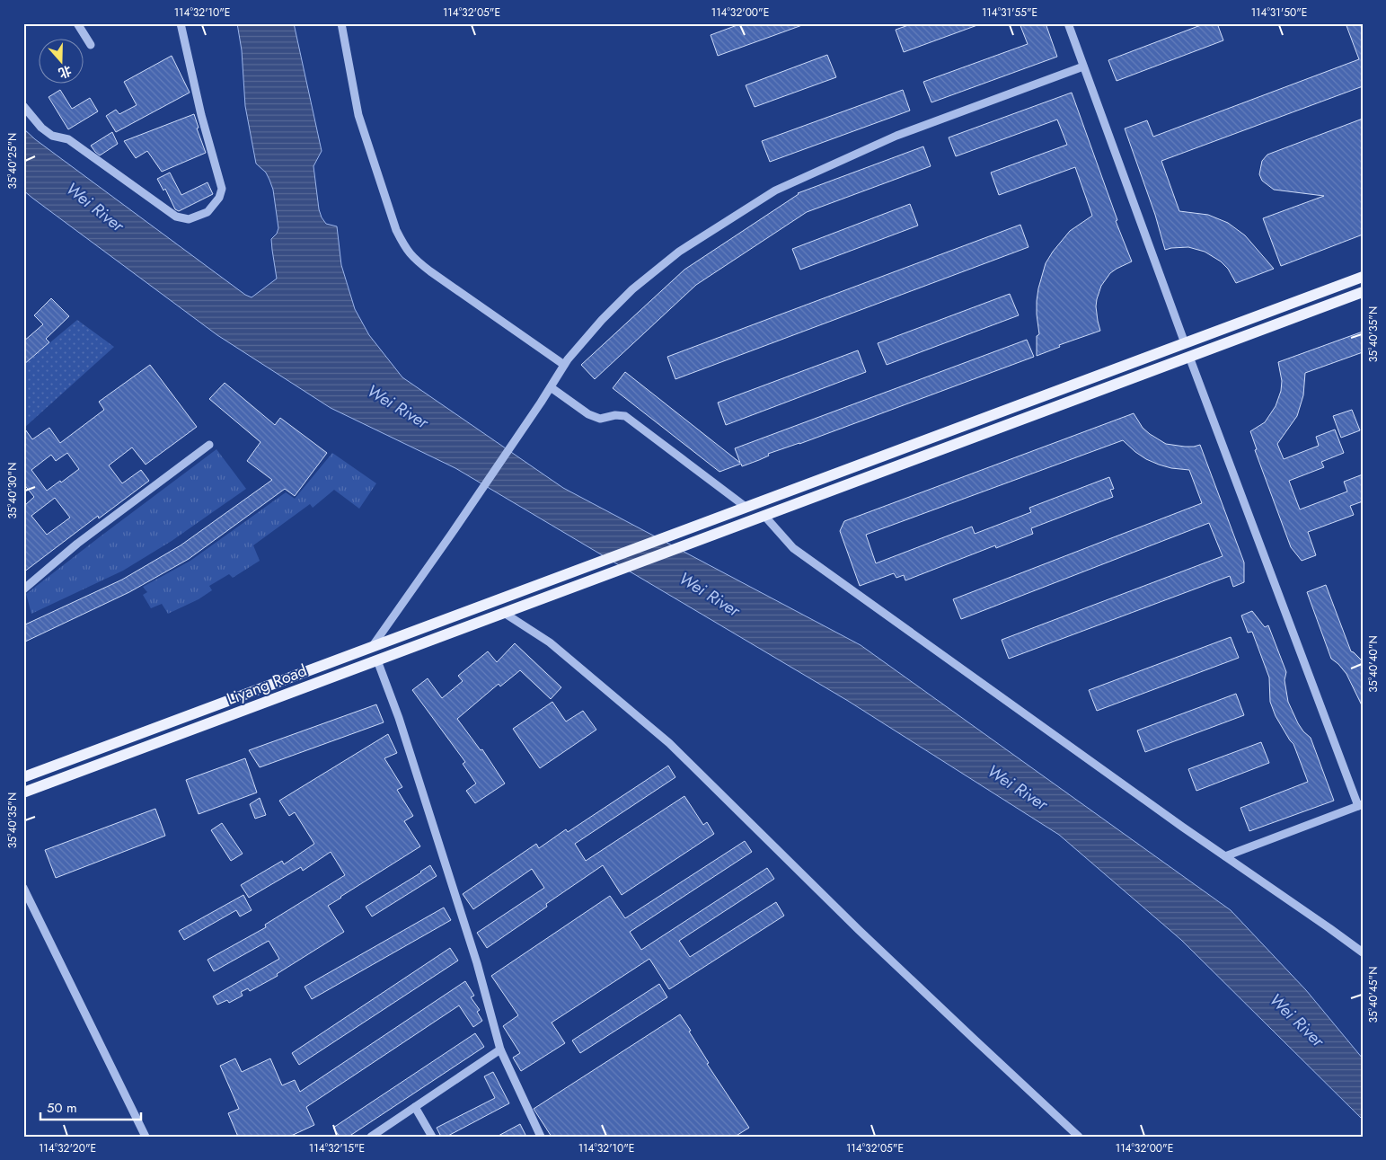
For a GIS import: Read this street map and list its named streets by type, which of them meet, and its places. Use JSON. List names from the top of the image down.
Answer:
{
  "streets": {
    "main road": ["Liyang Road"]
  },
  "water": ["Wei River"],
  "scale_bar": "50 m",
  "north": "bottom",
  "coordinates": [
    "114°32'10\"E",
    "114°32'05\"E",
    "114°32'00\"E",
    "114°31'55\"E",
    "114°31'50\"E",
    "35°40'25\"N",
    "35°40'35\"N",
    "35°40'30\"N",
    "35°40'40\"N",
    "35°40'45\"N",
    "114°32'20\"E",
    "114°32'15\"E"
  ]
}
